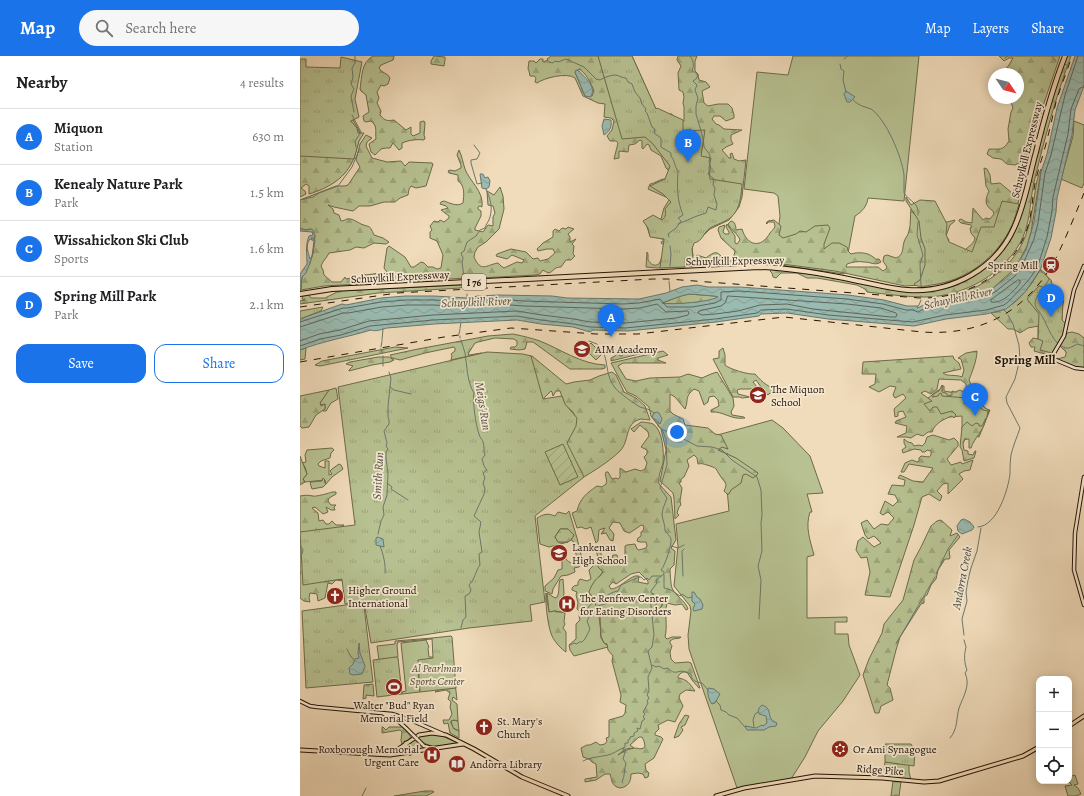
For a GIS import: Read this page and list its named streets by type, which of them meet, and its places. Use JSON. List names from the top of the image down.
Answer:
{
  "streets": {
    "highway": ["Schuylkill Expressway", "I 76"],
    "main road": ["Ridge Pike"]
  },
  "districts": ["Spring Mill"],
  "water": [
    "Schuylkill River",
    "Meigs' Run",
    "Smith Run",
    "Andorra Creek"
  ],
  "parks": ["Al Pearlman Sports Center"],
  "places": {
    "station": ["Spring Mill"],
    "school or university": ["AIM Academy", "The Miquon School", "Lankenau High School"],
    "church": ["Higher Ground International", "St. Mary's Church"],
    "hospital": ["The Renfrew Center for Eating Disorders", "Roxborough Memorial Urgent Care"],
    "sports": ["Walter \"Bud\" Ryan Memorial Field"],
    "synagogue": ["Or Ami Synagogue"],
    "library": ["Andorra Library"]
  },
  "north": "bottom right",
  "page": {
    "header": "Map",
    "search": "Search here",
    "nav": ["Map", "Layers", "Share"],
    "heading": ["Nearby", "4 results"],
    "list": [
      {
        "mark": "A",
        "name": "Miquon",
        "note": "Station",
        "value": "630 m"
      },
      {
        "mark": "B",
        "name": "Kenealy Nature Park",
        "note": "Park",
        "value": "1.5 km"
      },
      {
        "mark": "C",
        "name": "Wissahickon Ski Club",
        "note": "Sports",
        "value": "1.6 km"
      },
      {
        "mark": "D",
        "name": "Spring Mill Park",
        "note": "Park",
        "value": "2.1 km"
      }
    ],
    "pins": [
      "B",
      "D",
      "A",
      "C"
    ],
    "buttons": ["Save", "Share"],
    "map_buttons": ["+", "−"]
  }
}
